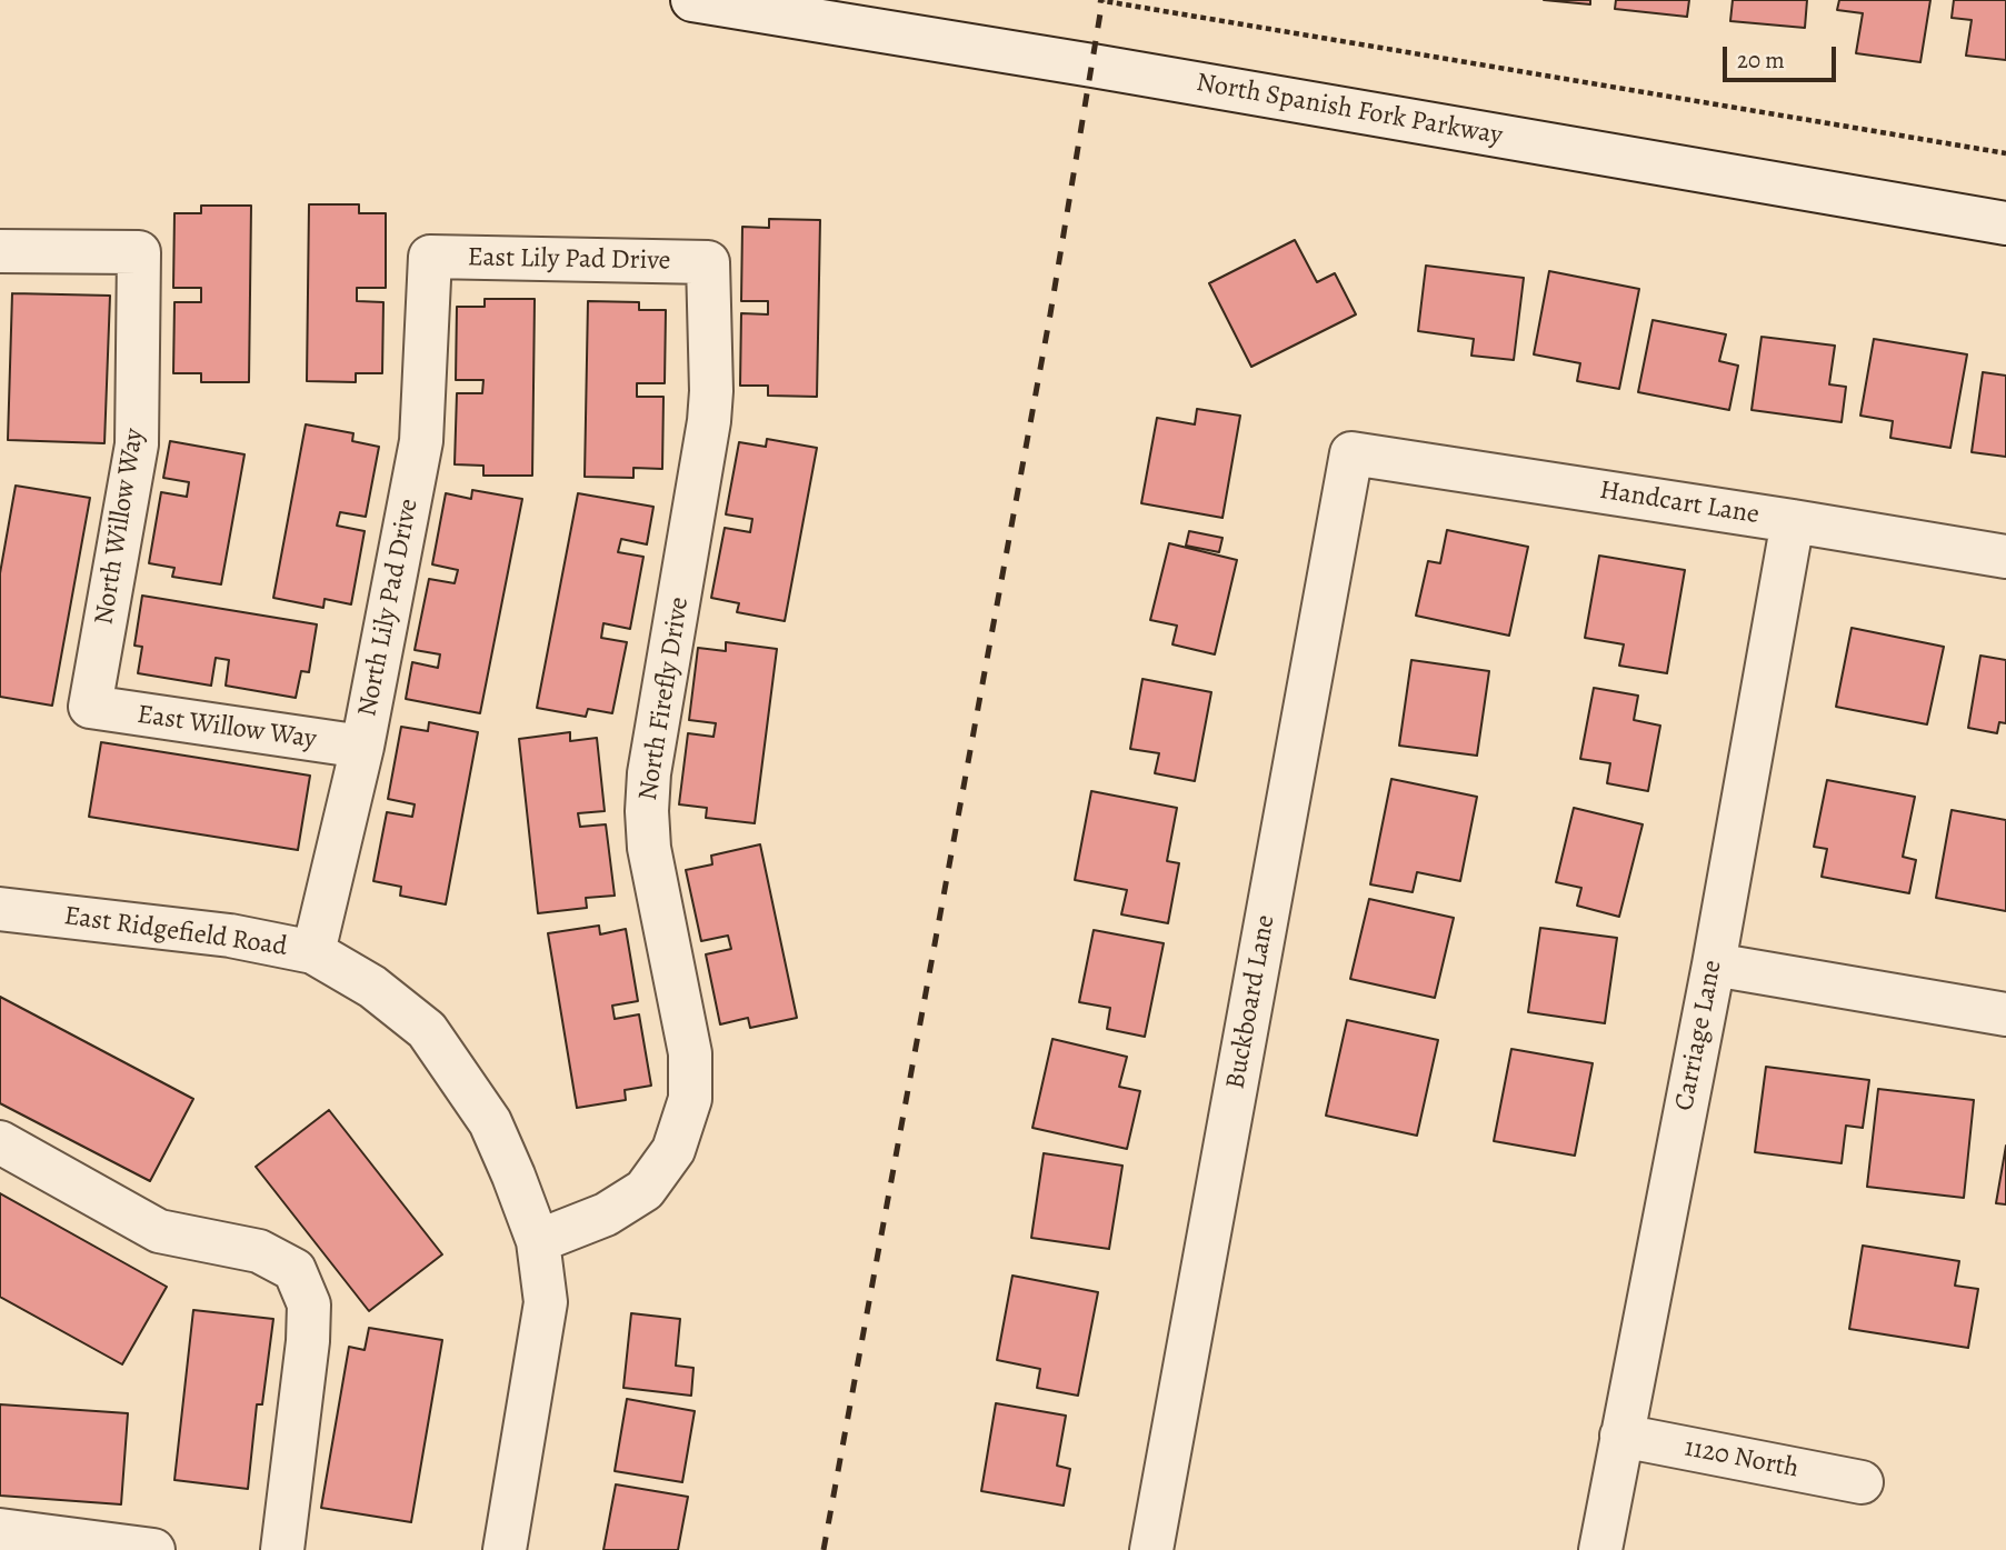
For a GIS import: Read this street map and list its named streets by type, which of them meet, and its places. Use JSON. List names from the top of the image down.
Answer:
{
  "streets": {
    "street": [
      "North Spanish Fork Parkway",
      "East Lily Pad Drive",
      "Handcart Lane",
      "North Willow Way",
      "North Lily Pad Drive",
      "North Firefly Drive",
      "East Willow Way",
      "East Ridgefield Road",
      "Buckboard Lane",
      "Carriage Lane",
      "1120 North"
    ]
  },
  "crossings": [
    ["East Lily Pad Drive", "North Lily Pad Drive"],
    ["East Lily Pad Drive", "North Firefly Drive"],
    ["Handcart Lane", "Buckboard Lane"],
    ["Handcart Lane", "Carriage Lane"],
    ["North Willow Way", "East Willow Way"],
    ["North Lily Pad Drive", "East Willow Way"],
    ["North Lily Pad Drive", "East Ridgefield Road"],
    ["North Firefly Drive", "East Ridgefield Road"],
    ["Carriage Lane", "1120 North"]
  ],
  "scale_bar": "20 m"
}
